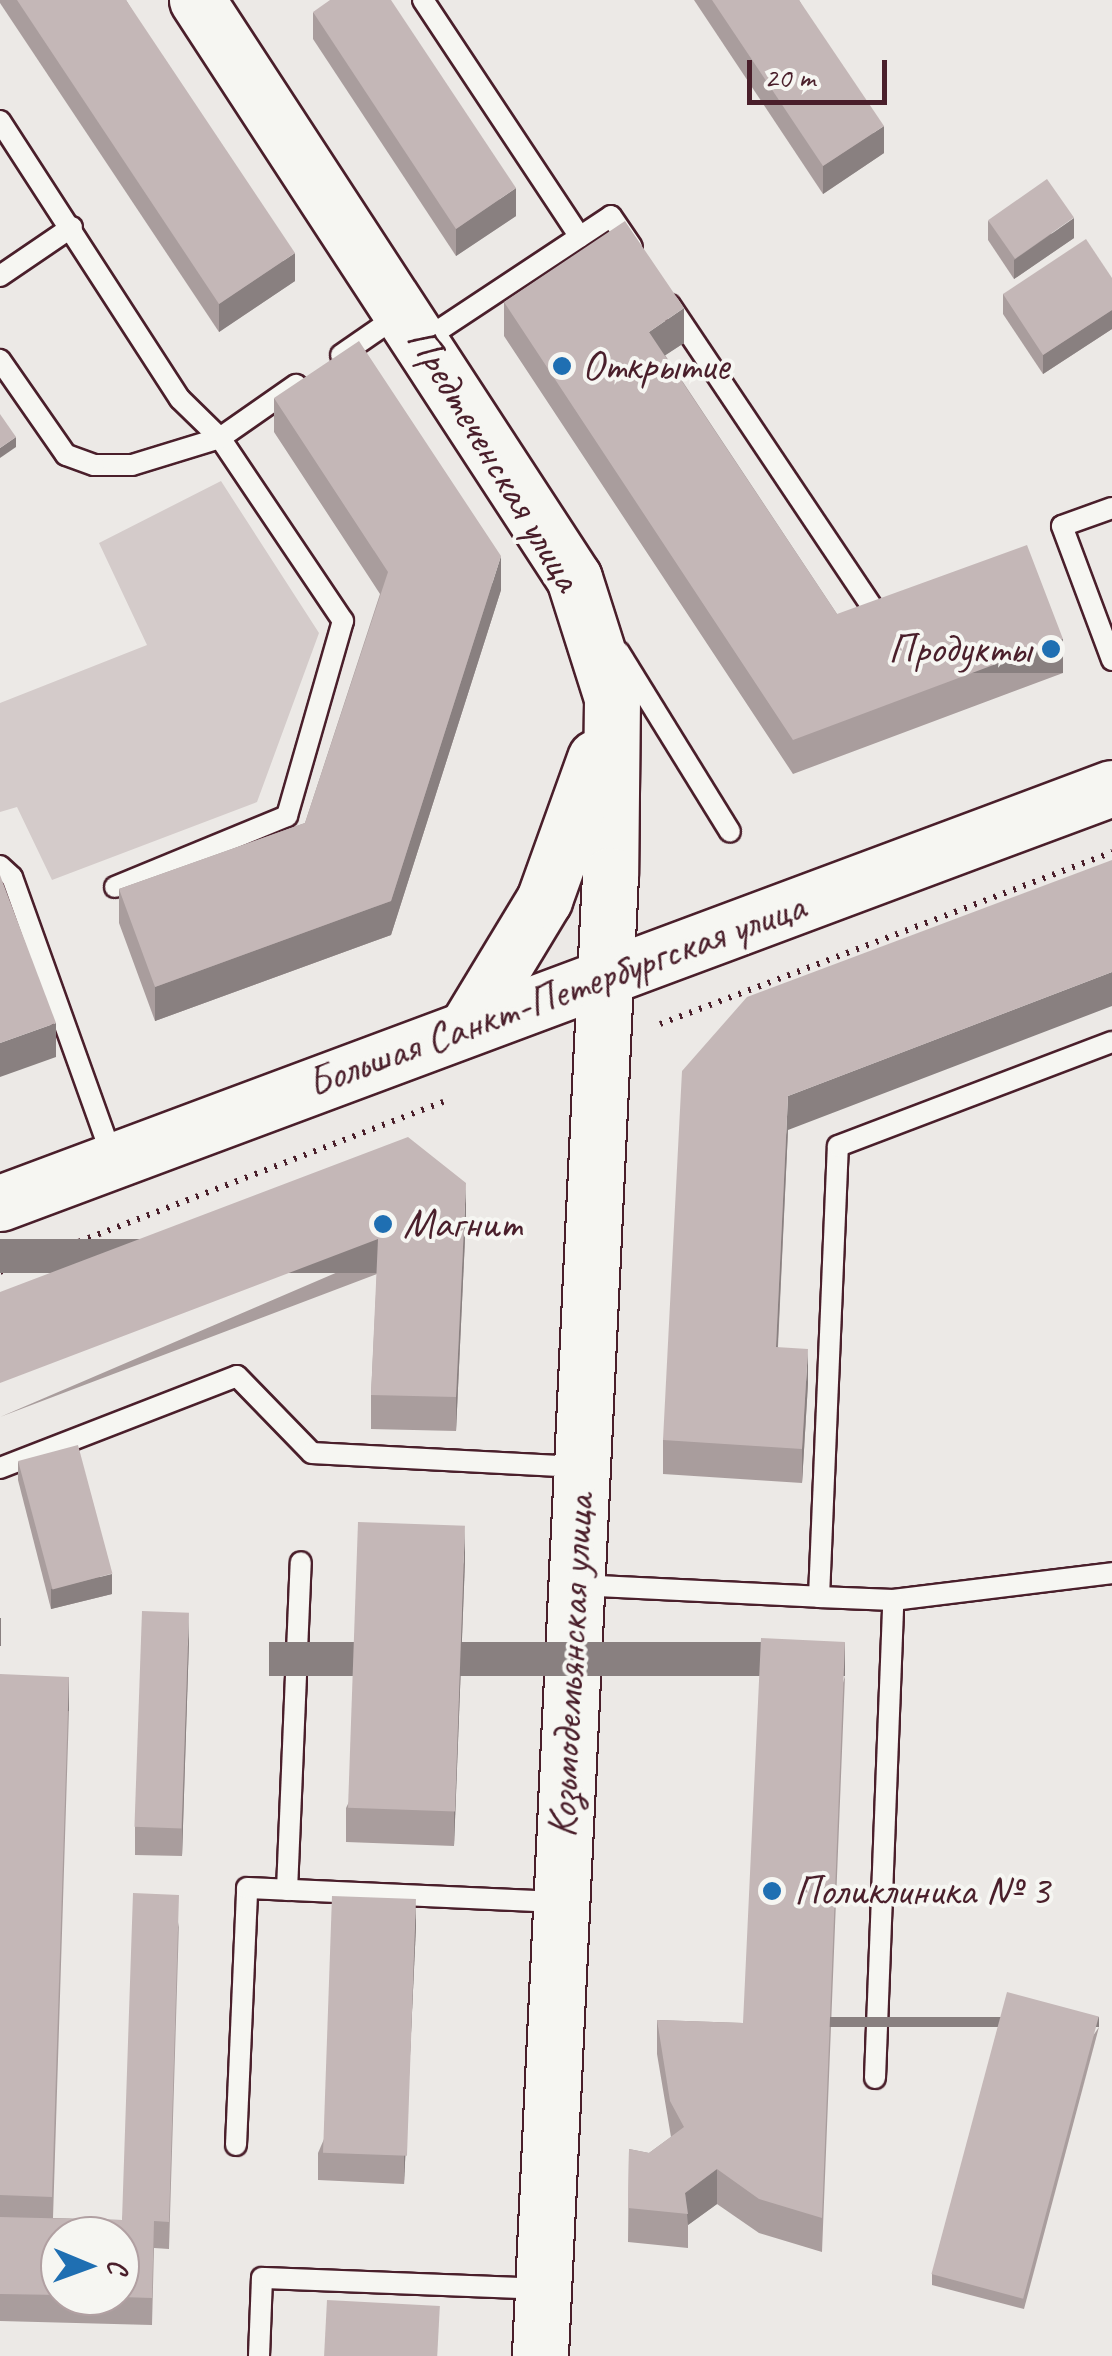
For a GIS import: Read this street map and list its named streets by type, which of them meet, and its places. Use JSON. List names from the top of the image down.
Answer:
{
  "streets": {
    "street": ["Предтеченская улица", "Большая Санкт-Петербургская улица", "Козьмодемьянская улица"]
  },
  "crossings": [
    ["Предтеченская улица", "Большая Санкт-Петербургская улица"],
    ["Предтеченская улица", "Козьмодемьянская улица"],
    ["Большая Санкт-Петербургская улица", "Козьмодемьянская улица"]
  ],
  "places": [
    "Открытие",
    "Продукты",
    "Магнит",
    "Поликлиника № 3"
  ],
  "scale_bar": "20 m",
  "north": "right"
}
